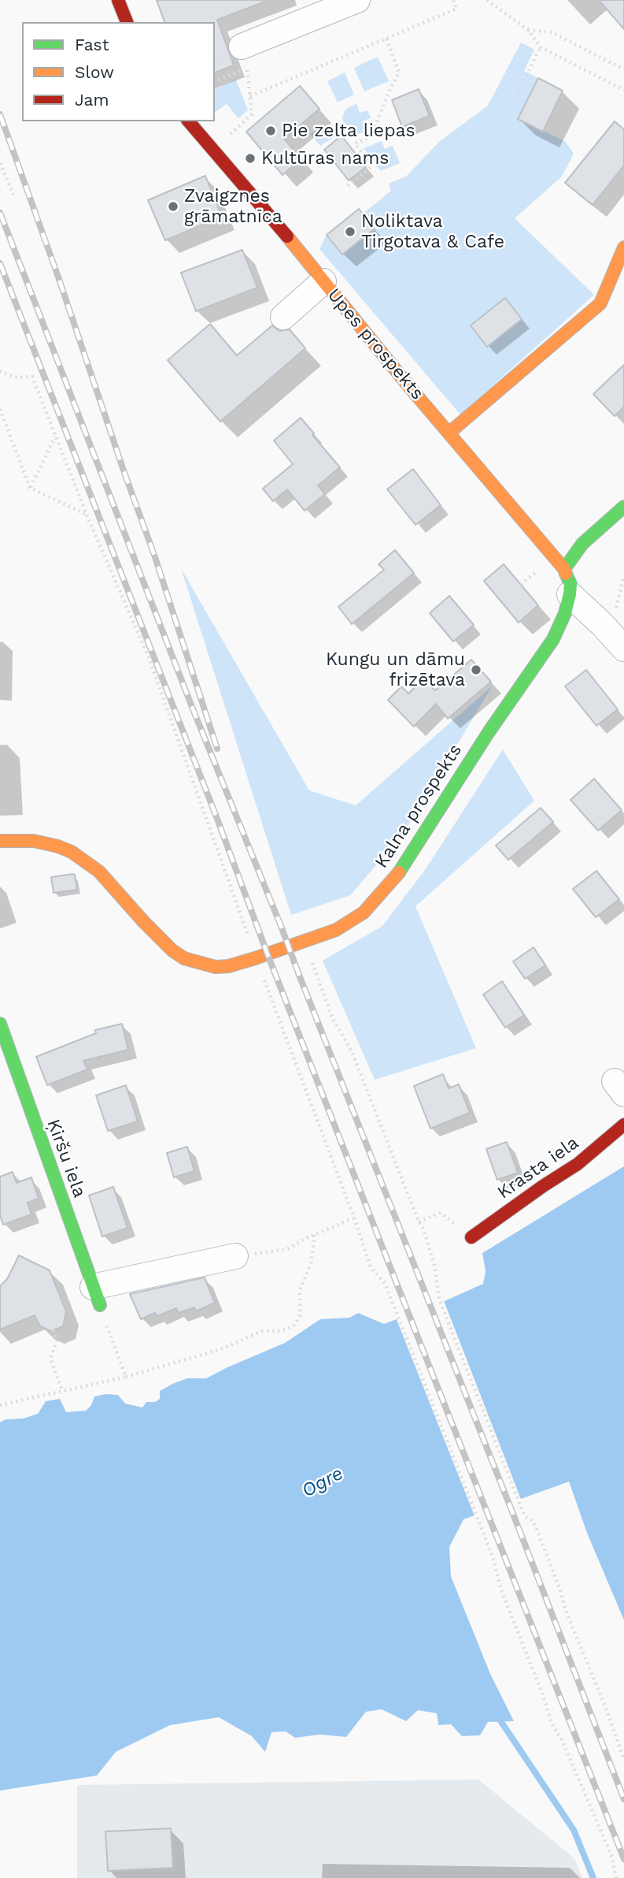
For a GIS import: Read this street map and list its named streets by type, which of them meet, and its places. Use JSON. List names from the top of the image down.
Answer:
{
  "streets": {
    "main road": [
      "Upes prospekts",
      "Kalna prospekts",
      "Ķiršu iela",
      "Krasta iela"
    ]
  },
  "crossings": [
    ["Upes prospekts", "Kalna prospekts"]
  ],
  "water": ["Ogre"],
  "places": [
    "Pie zelta liepas",
    "Kultūras nams",
    "Zvaigznes grāmatnīca",
    "Noliktava Tirgotava & Cafe",
    "Kungu un dāmu frizētava"
  ],
  "legend": ["Fast", "Slow", "Jam"]
}
